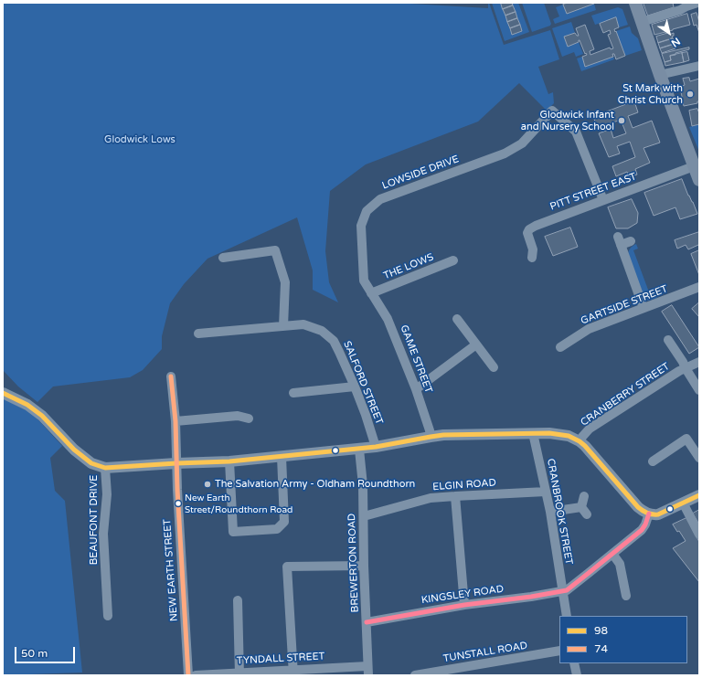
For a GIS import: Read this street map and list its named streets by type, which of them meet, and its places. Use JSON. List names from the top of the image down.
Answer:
{
  "streets": {
    "street": [
      "LOWSIDE DRIVE",
      "PITT STREET EAST",
      "THE LOWS",
      "GARTSIDE STREET",
      "GAME STREET",
      "SALFORD STREET",
      "CRANBERRY STREET",
      "ELGIN ROAD",
      "CRANBROOK STREET",
      "BEAUFONT DRIVE",
      "BREWERTON ROAD",
      "NEW EARTH STREET",
      "KINGSLEY ROAD",
      "TUNSTALL ROAD",
      "TYNDALL STREET"
    ]
  },
  "crossings": [
    ["LOWSIDE DRIVE", "PITT STREET EAST"],
    ["LOWSIDE DRIVE", "THE LOWS"],
    ["LOWSIDE DRIVE", "GAME STREET"],
    ["THE LOWS", "GAME STREET"],
    ["ELGIN ROAD", "CRANBROOK STREET"],
    ["ELGIN ROAD", "BREWERTON ROAD"],
    ["CRANBROOK STREET", "KINGSLEY ROAD"],
    ["BREWERTON ROAD", "KINGSLEY ROAD"],
    ["BREWERTON ROAD", "TYNDALL STREET"]
  ],
  "parks": ["Glodwick Lows"],
  "places": [
    "St Mark with Christ Church",
    "Glodwick Infant and Nursery School",
    "The Salvation Army - Oldham Roundthorn",
    "New Earth Street/Roundthorn Road"
  ],
  "lines": ["transit line 74", "transit line 98"],
  "legend": ["98", "74"],
  "scale_bar": "50 m",
  "north": "bottom right"
}
